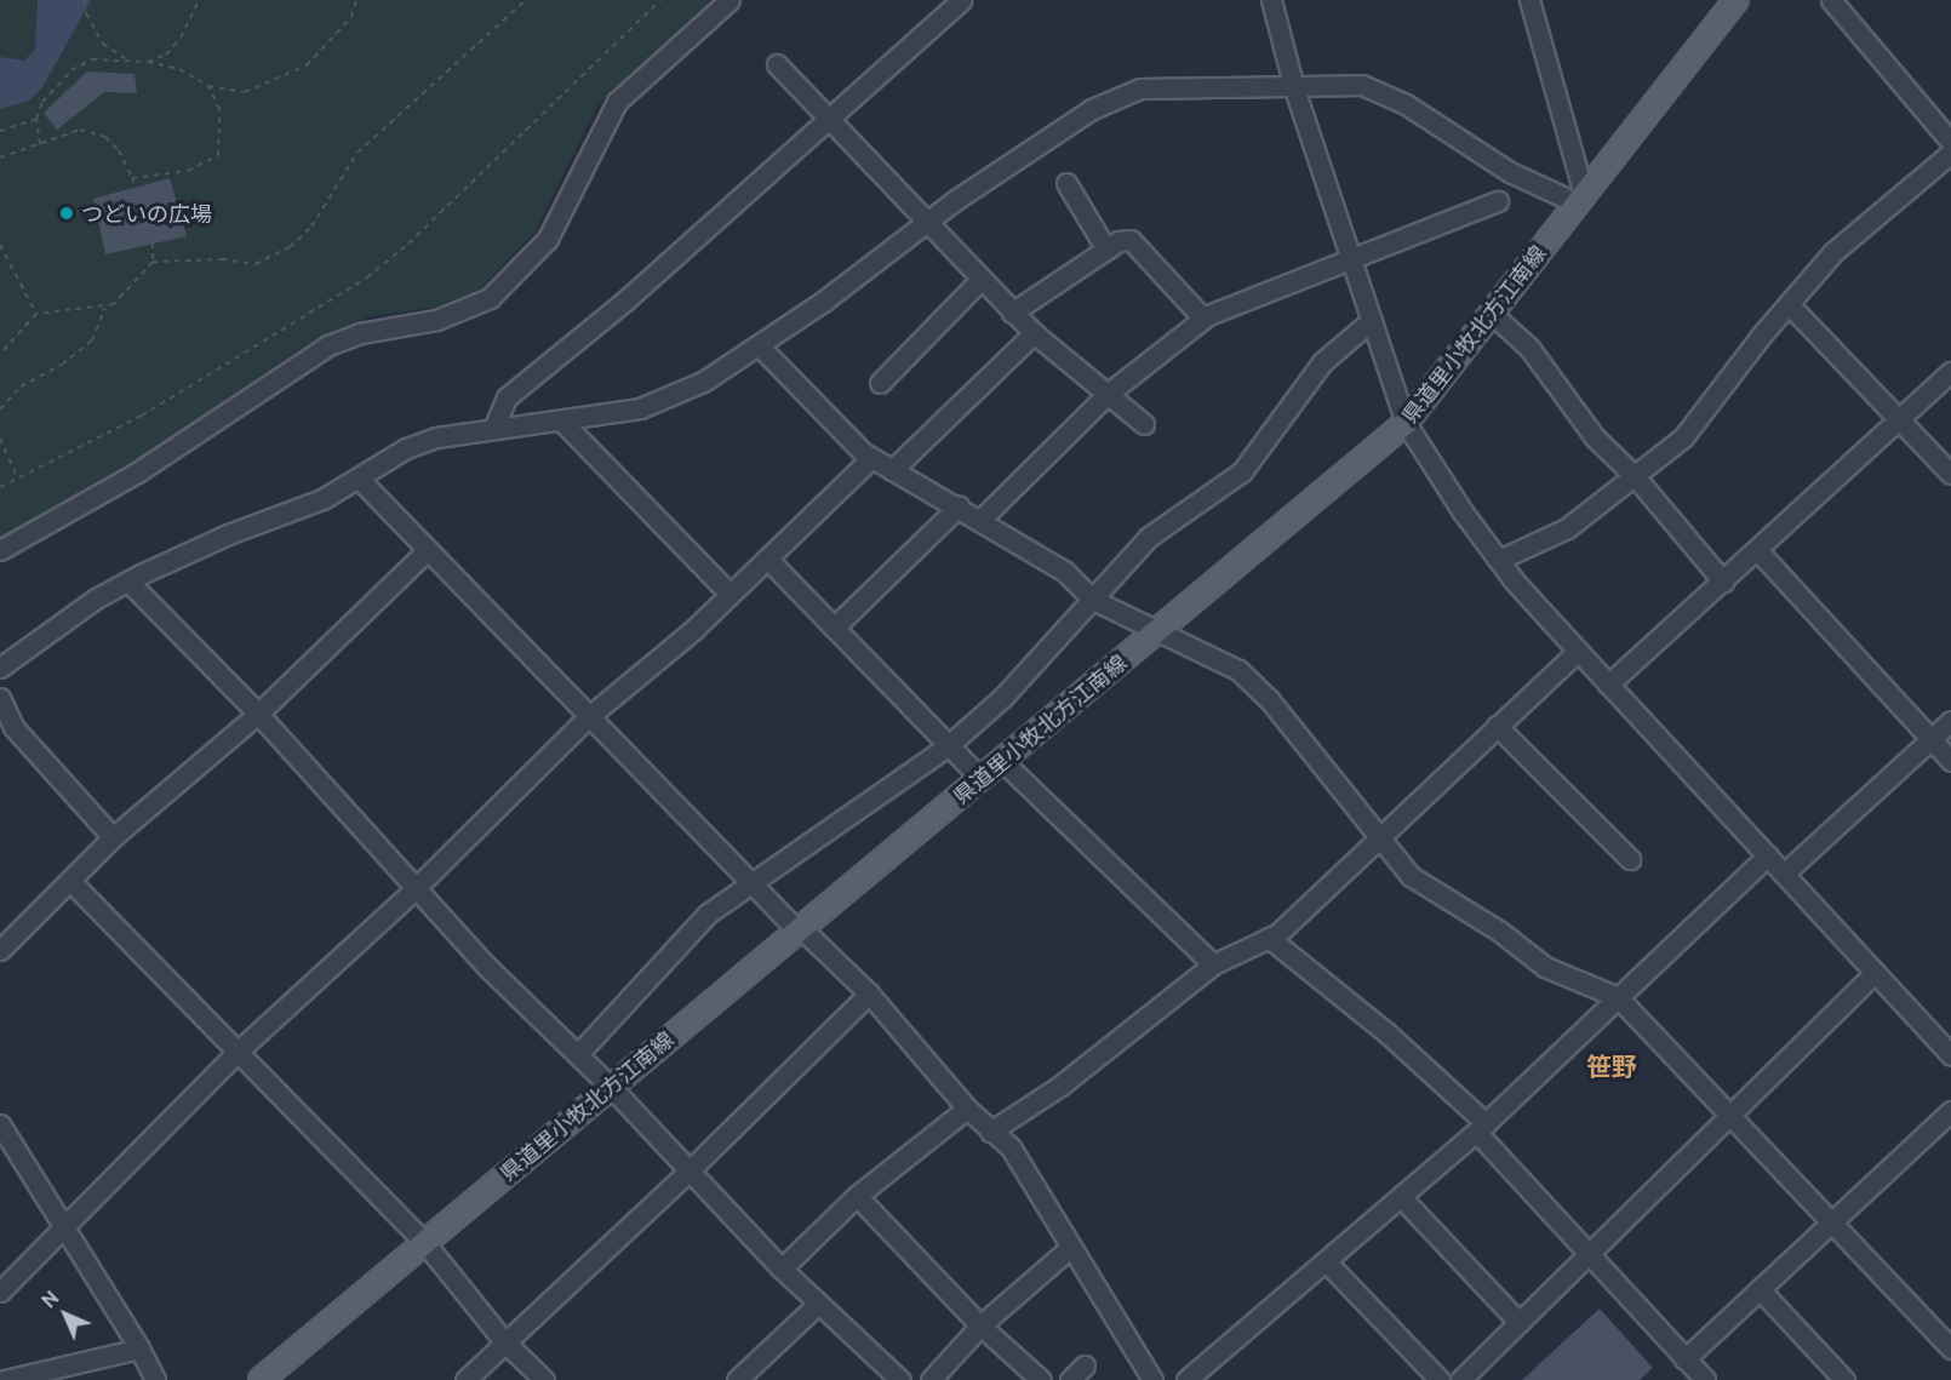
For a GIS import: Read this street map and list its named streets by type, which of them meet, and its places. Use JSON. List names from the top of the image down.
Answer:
{
  "streets": {
    "main road": ["県道里小牧北方江南線"]
  },
  "districts": ["笹野"],
  "places": ["つどいの広場"],
  "north": "top left"
}
